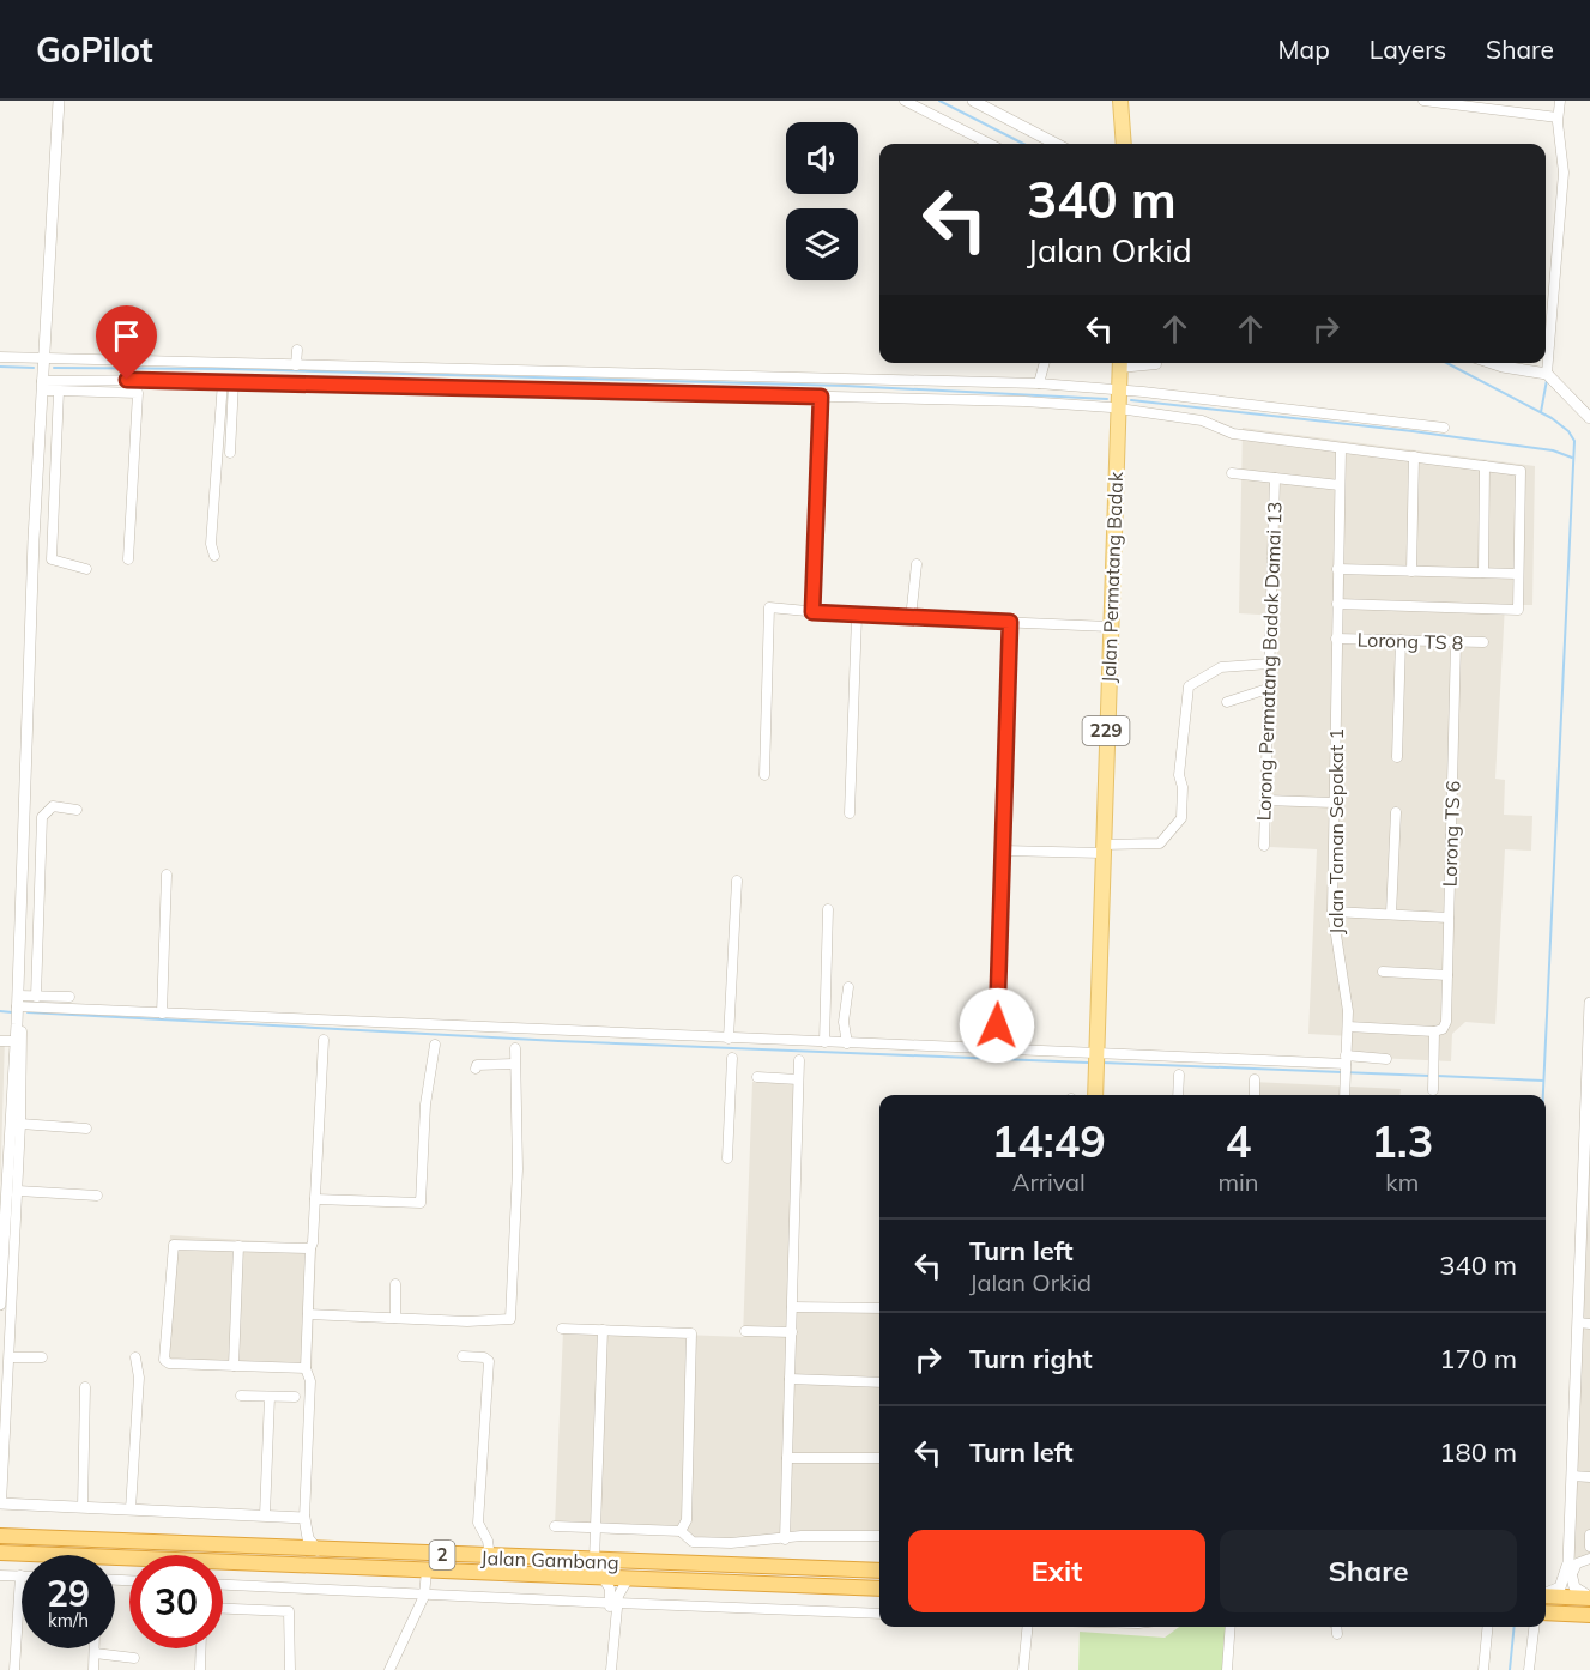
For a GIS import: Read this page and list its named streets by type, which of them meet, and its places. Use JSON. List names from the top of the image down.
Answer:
{
  "streets": {
    "highway": ["2", "Jalan Gambang"],
    "main road": ["Jalan Permatang Badak", "229"],
    "street": [
      "Lorong TS 8",
      "Lorong Permatang Badak Damai 13",
      "Jalan Taman Sepakat 1",
      "Lorong TS 6"
    ]
  },
  "crossings": [
    ["Lorong TS 8", "Jalan Taman Sepakat 1"],
    ["Lorong TS 8", "Lorong TS 6"]
  ],
  "page": {
    "header": "GoPilot",
    "nav": ["Map", "Layers", "Share"],
    "turn": ["340 m", "Jalan Orkid"],
    "eta": [
      "14:49",
      "Arrival",
      "4",
      "min",
      "1.3",
      "km"
    ],
    "list": [
      {
        "name": "Turn left",
        "note": "Jalan Orkid",
        "value": "340 m"
      },
      {
        "name": "Turn right",
        "value": "170 m"
      },
      {
        "name": "Turn left",
        "value": "180 m"
      }
    ],
    "buttons": ["Exit", "Share"],
    "speed": "29 km/h",
    "limit": "30"
  }
}
